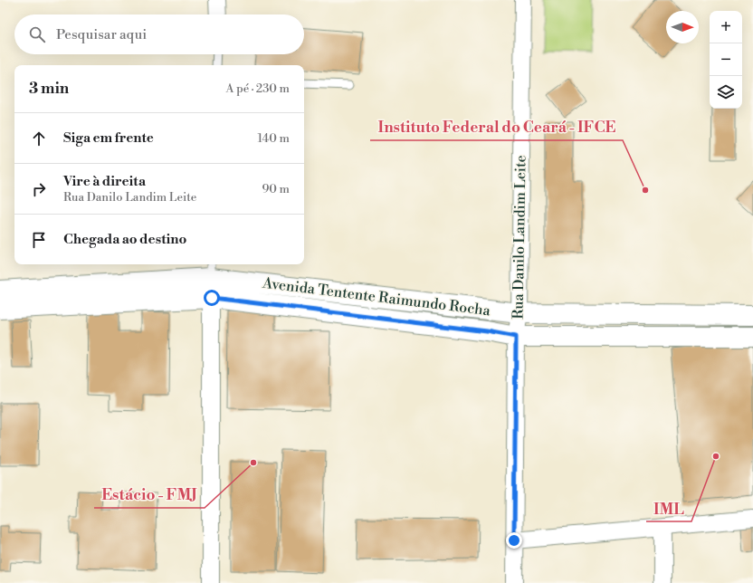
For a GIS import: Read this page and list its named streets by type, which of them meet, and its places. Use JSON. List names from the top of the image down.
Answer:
{
  "streets": {
    "street": ["Rua Danilo Landim Leite", "Avenida Tentente Raimundo Rocha"]
  },
  "crossings": [
    ["Rua Danilo Landim Leite", "Avenida Tentente Raimundo Rocha"]
  ],
  "places": ["Instituto Federal do Ceará - IFCE", "IML", "Estácio - FMJ"],
  "north": "right",
  "page": {
    "map_buttons": ["+", "−"],
    "search": "Pesquisar aqui",
    "heading": ["3 min", "A pé · 230 m"],
    "list": [
      ["Siga em frente", "140 m"],
      ["Vire à direita", "Rua Danilo Landim Leite", "90 m"],
      "Chegada ao destino"
    ]
  }
}
